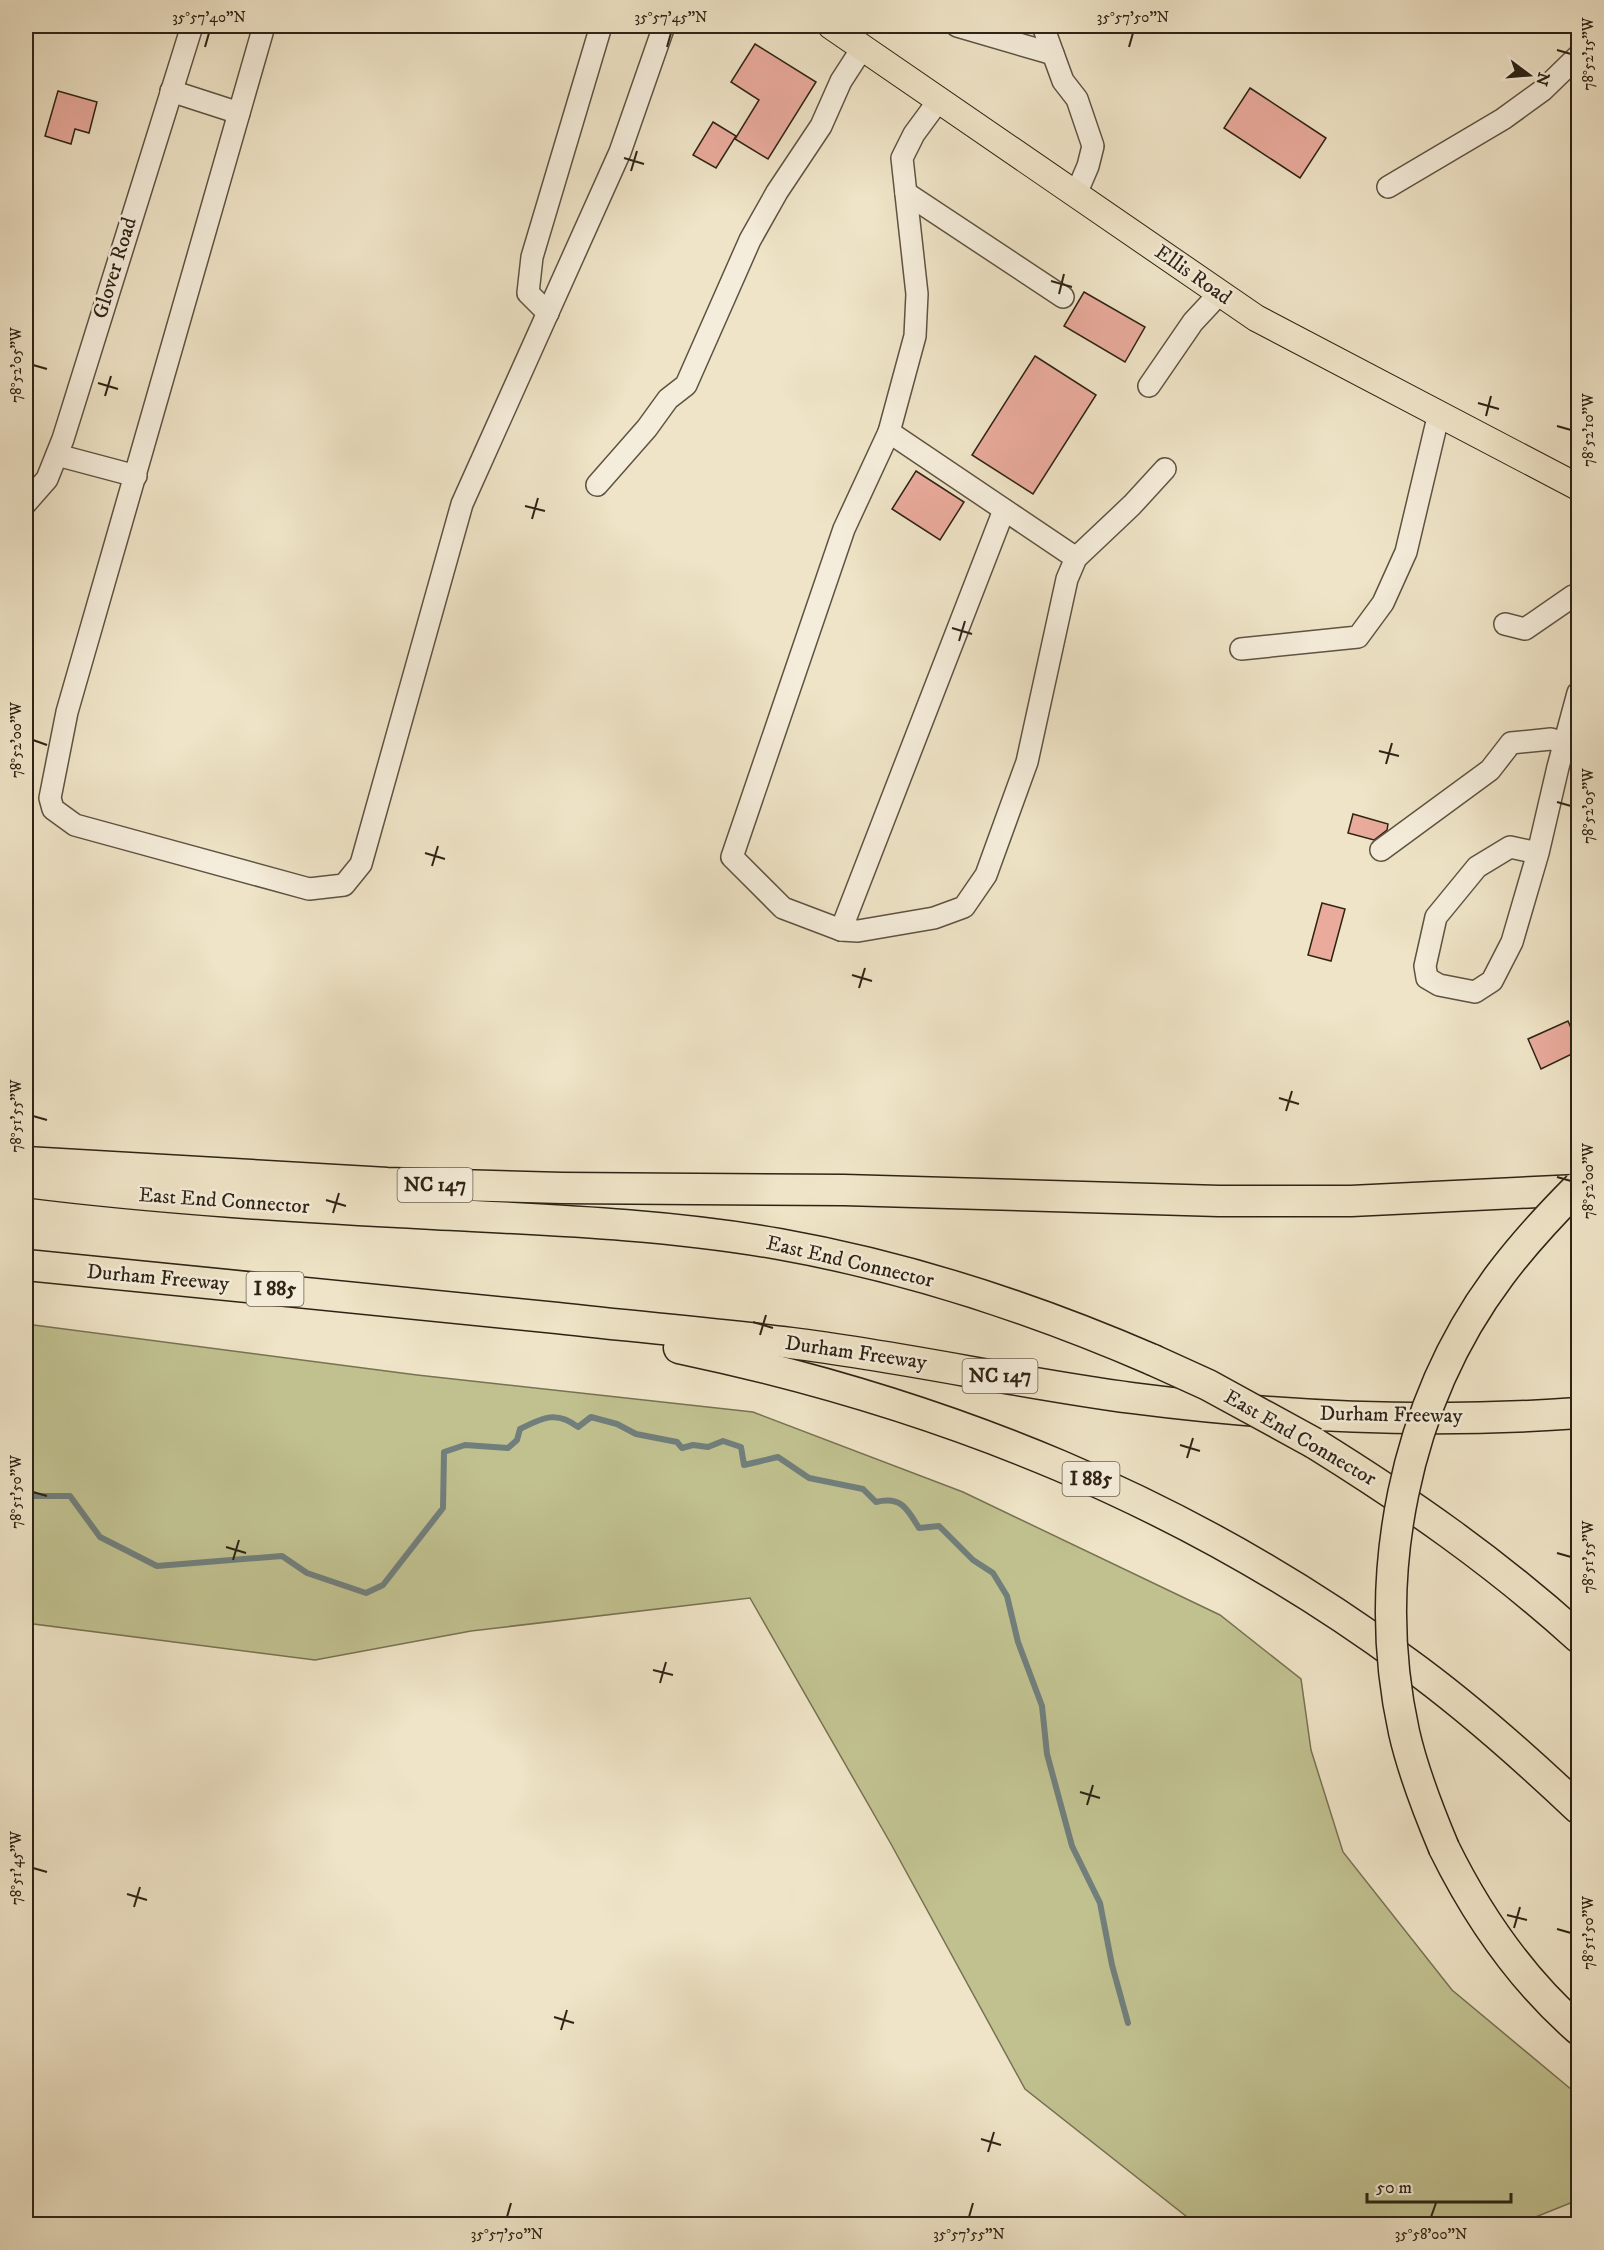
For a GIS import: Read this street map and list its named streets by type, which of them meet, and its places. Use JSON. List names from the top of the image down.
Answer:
{
  "streets": {
    "highway": [
      "NC 147",
      "East End Connector",
      "Durham Freeway",
      "I 885"
    ],
    "main road": ["Ellis Road"],
    "street": ["Glover Road"]
  },
  "crossings": [
    ["Durham Freeway", "I 885"]
  ],
  "scale_bar": "50 m",
  "north": "right",
  "coordinates": [
    "35°57'40\"N",
    "35°57'45\"N",
    "35°57'50\"N",
    "78°52'15\"W",
    "78°52'05\"W",
    "78°52'10\"W",
    "78°52'00\"W",
    "78°51'55\"W",
    "78°51'50\"W",
    "78°51'45\"W",
    "35°57'55\"N",
    "35°58'00\"N"
  ]
}
